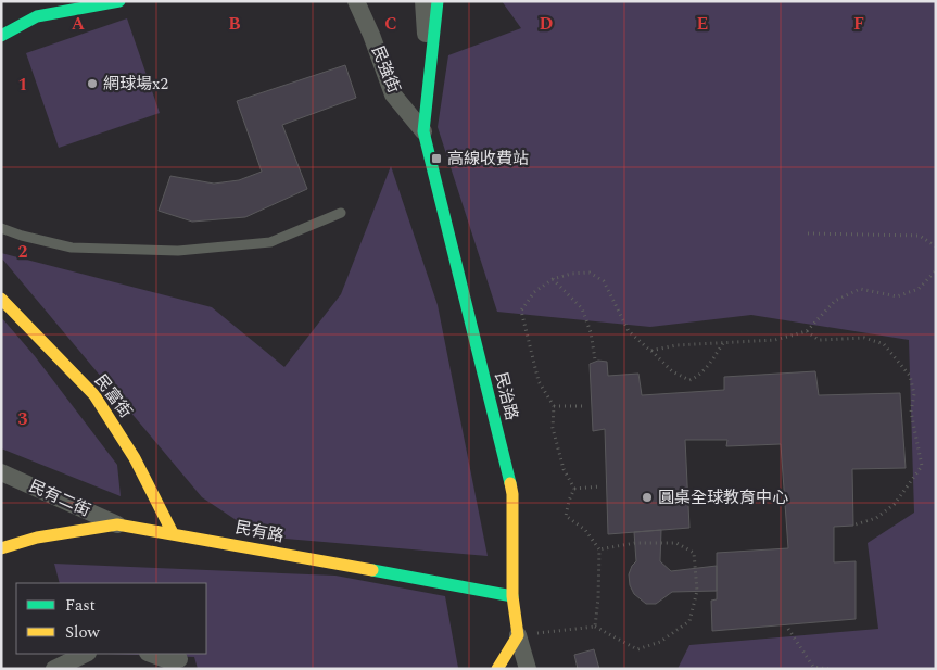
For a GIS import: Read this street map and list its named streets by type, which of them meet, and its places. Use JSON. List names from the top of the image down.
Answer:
{
  "streets": {
    "street": [
      "民強街",
      "民富街",
      "民治路",
      "民有二街",
      "民有路"
    ]
  },
  "crossings": [
    ["民強街", "民治路"],
    ["民富街", "民有路"],
    ["民治路", "民有路"],
    ["民有二街", "民有路"]
  ],
  "places": {
    "other": ["網球場x2", "圓桌全球教育中心"],
    "transit": ["高線收費站"]
  },
  "legend": ["Fast", "Slow"],
  "grid": {
    "columns": [
      "A",
      "B",
      "C",
      "D",
      "E",
      "F"
    ],
    "rows": ["1", "2", "3"]
  }
}
